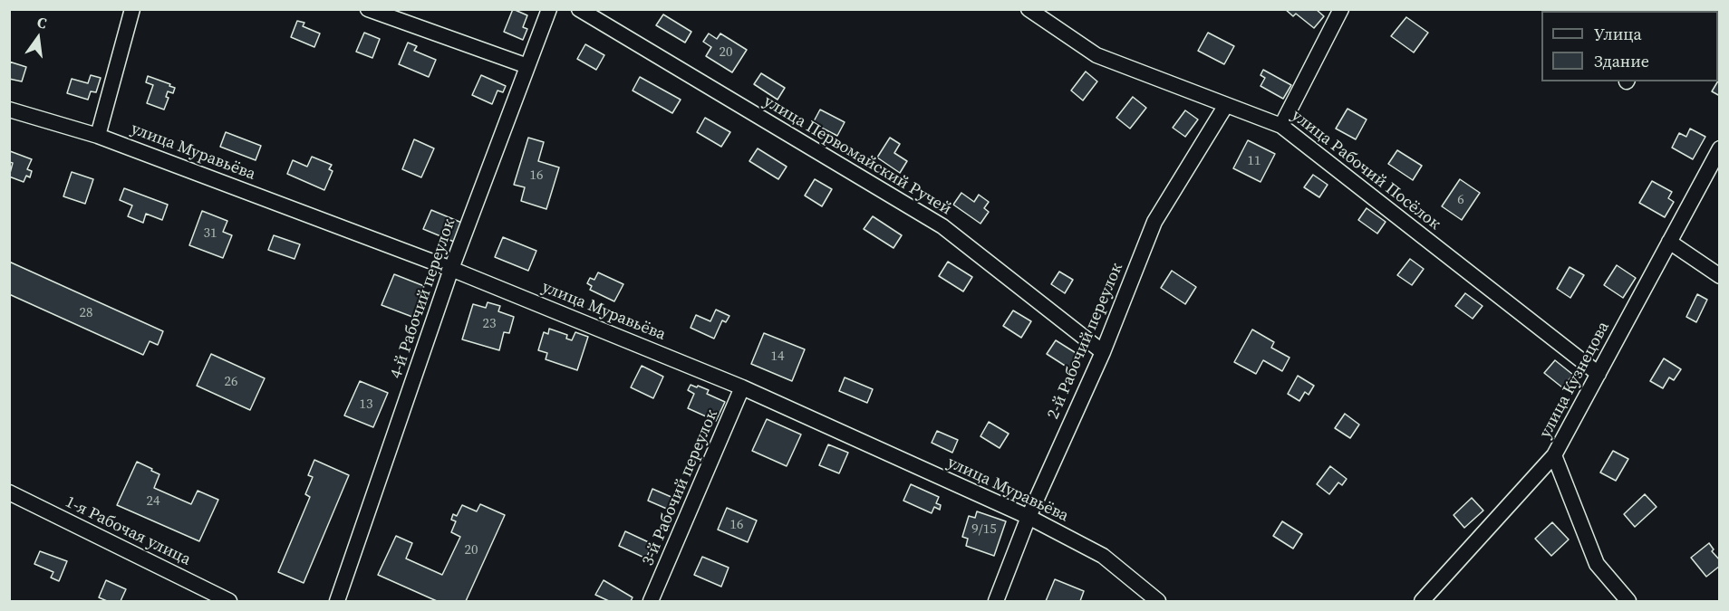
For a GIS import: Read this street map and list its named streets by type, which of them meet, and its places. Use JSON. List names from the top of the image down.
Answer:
{
  "streets": {
    "street": [
      "улица Муравьёва",
      "улица Первомайский Ручей",
      "улица Рабочий Посёлок",
      "4-й Рабочий переулок",
      "2-й Рабочий переулок",
      "улица Кузнецова",
      "3-й Рабочий переулок",
      "1-я Рабочая улица"
    ]
  },
  "crossings": [
    ["улица Муравьёва", "4-й Рабочий переулок"],
    ["улица Муравьёва", "2-й Рабочий переулок"],
    ["улица Муравьёва", "3-й Рабочий переулок"],
    ["улица Первомайский Ручей", "2-й Рабочий переулок"],
    ["улица Рабочий Посёлок", "2-й Рабочий переулок"],
    ["улица Рабочий Посёлок", "улица Кузнецова"]
  ],
  "house_numbers": [
    "20",
    "11",
    "16",
    "6",
    "31",
    "28",
    "23",
    "14",
    "26",
    "13",
    "24",
    "16",
    "9/15",
    "20"
  ],
  "legend": ["Улица", "Здание"],
  "north": "top"
}
